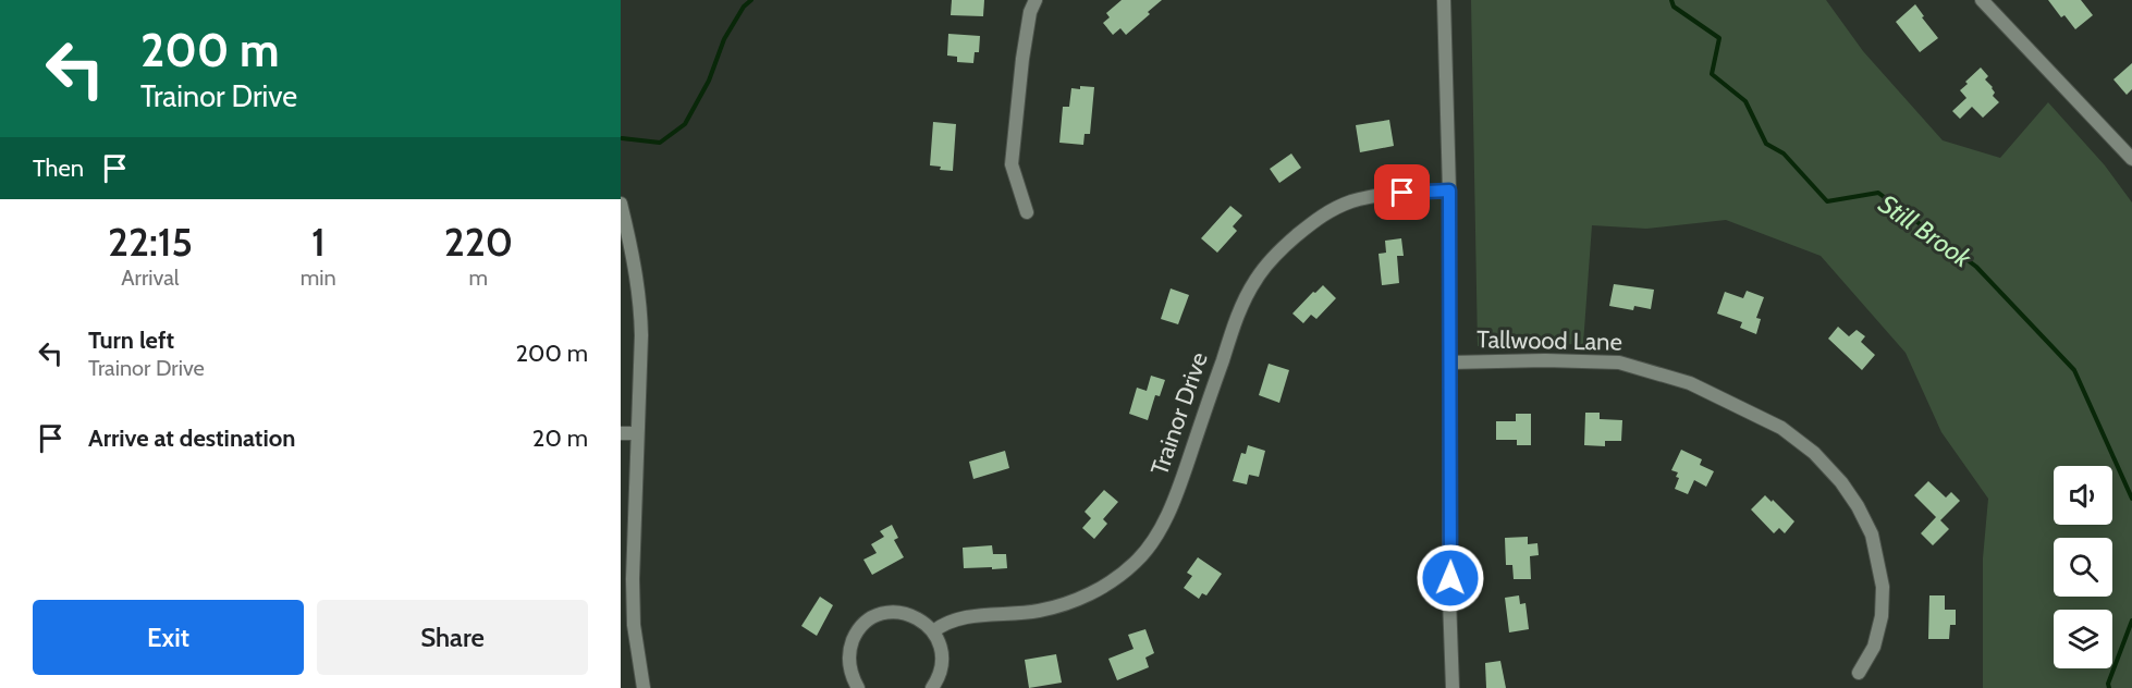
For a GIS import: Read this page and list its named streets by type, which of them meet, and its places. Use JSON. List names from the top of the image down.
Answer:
{
  "streets": {
    "street": ["Tallwood Lane", "Trainor Drive"]
  },
  "water": ["Still Brook"],
  "page": {
    "turn": ["200 m", "Trainor Drive"],
    "then": "Then",
    "eta": [
      "22:15",
      "Arrival",
      "1",
      "min",
      "220",
      "m"
    ],
    "list": [
      {
        "name": "Turn left",
        "note": "Trainor Drive",
        "value": "200 m"
      },
      {
        "name": "Arrive at destination",
        "value": "20 m"
      }
    ],
    "buttons": ["Exit", "Share"]
  }
}
